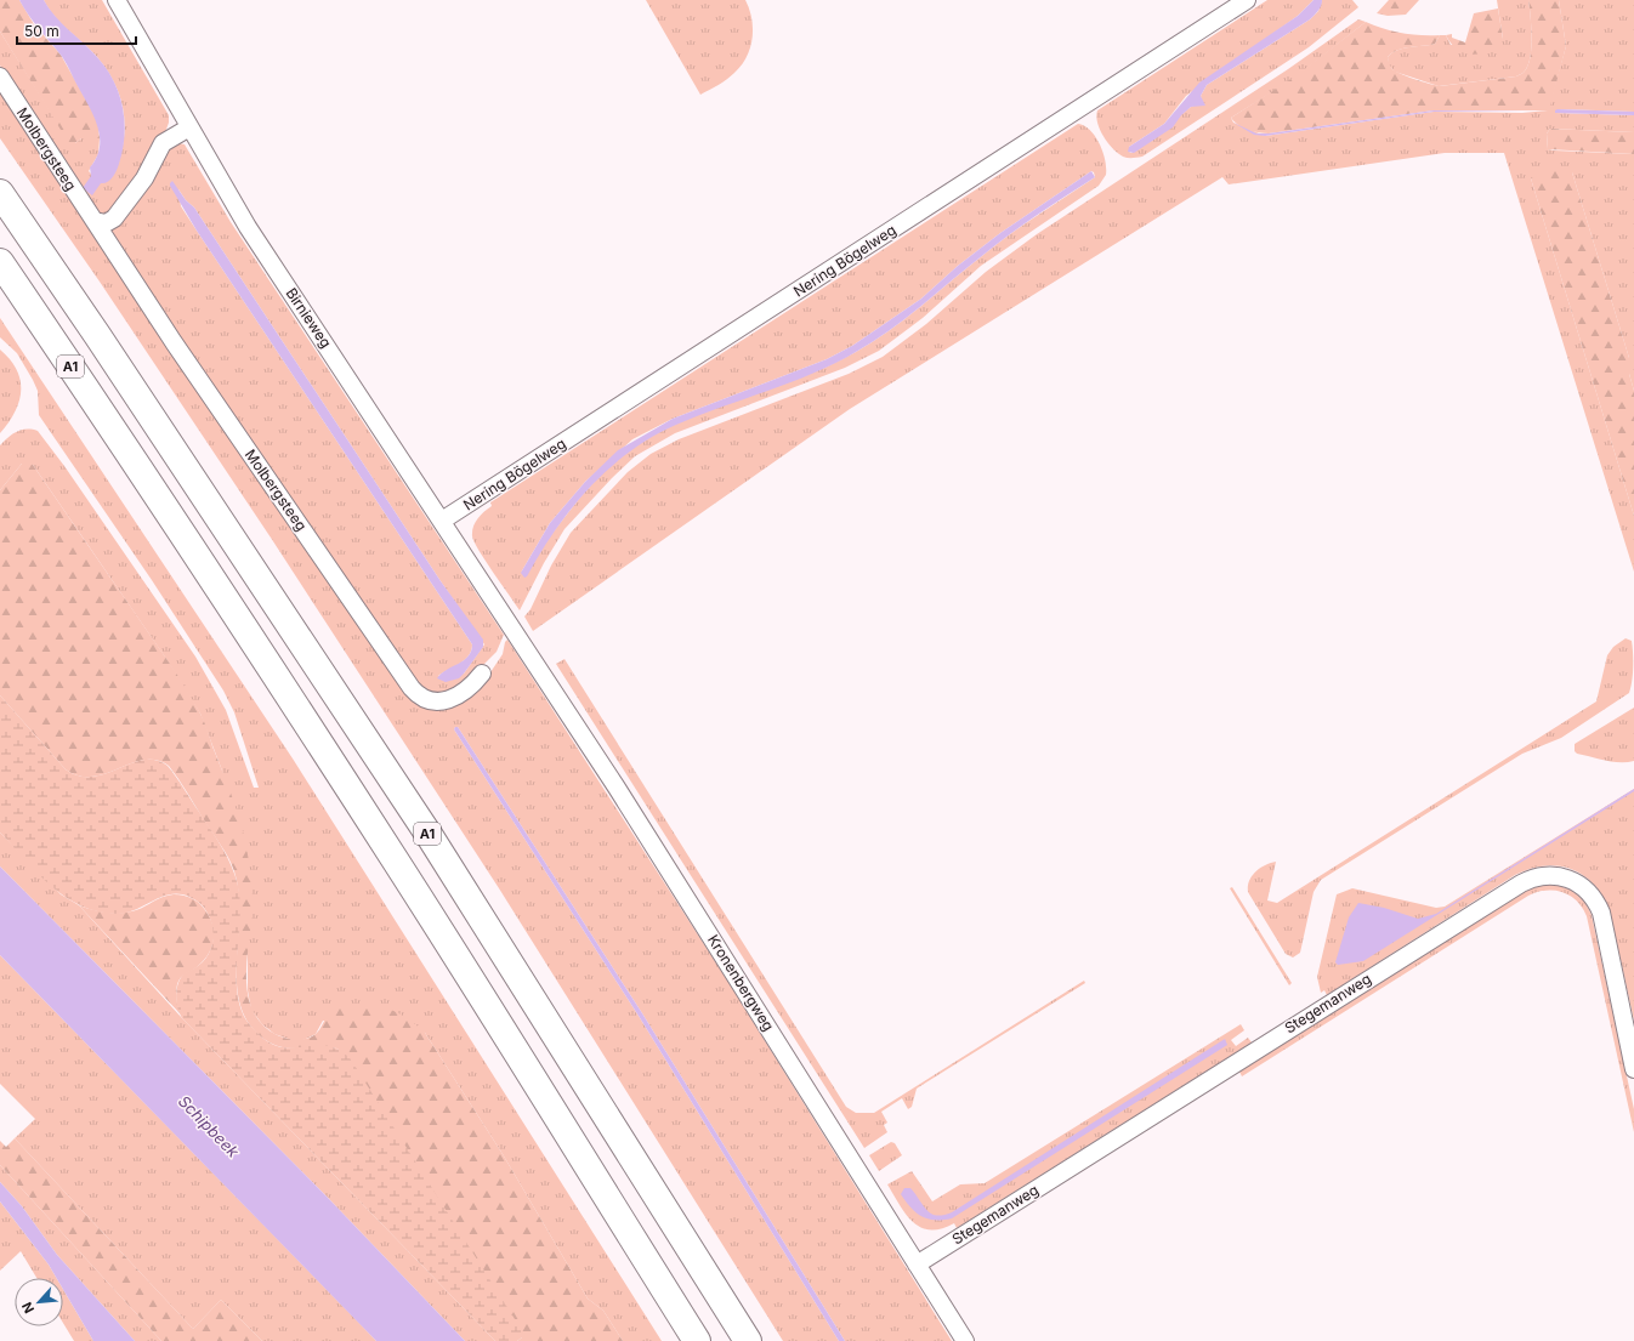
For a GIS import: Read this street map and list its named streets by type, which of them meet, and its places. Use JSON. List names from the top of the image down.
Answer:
{
  "streets": {
    "highway": ["A1"],
    "street": [
      "Molbergsteeg",
      "Nering Bögelweg",
      "Birnieweg",
      "Kronenbergweg",
      "Stegemanweg"
    ]
  },
  "crossings": [
    ["Nering Bögelweg", "Birnieweg"],
    ["Birnieweg", "Kronenbergweg"],
    ["Kronenbergweg", "Stegemanweg"]
  ],
  "water": ["Schipbeek"],
  "scale_bar": "50 m",
  "north": "bottom left"
}
